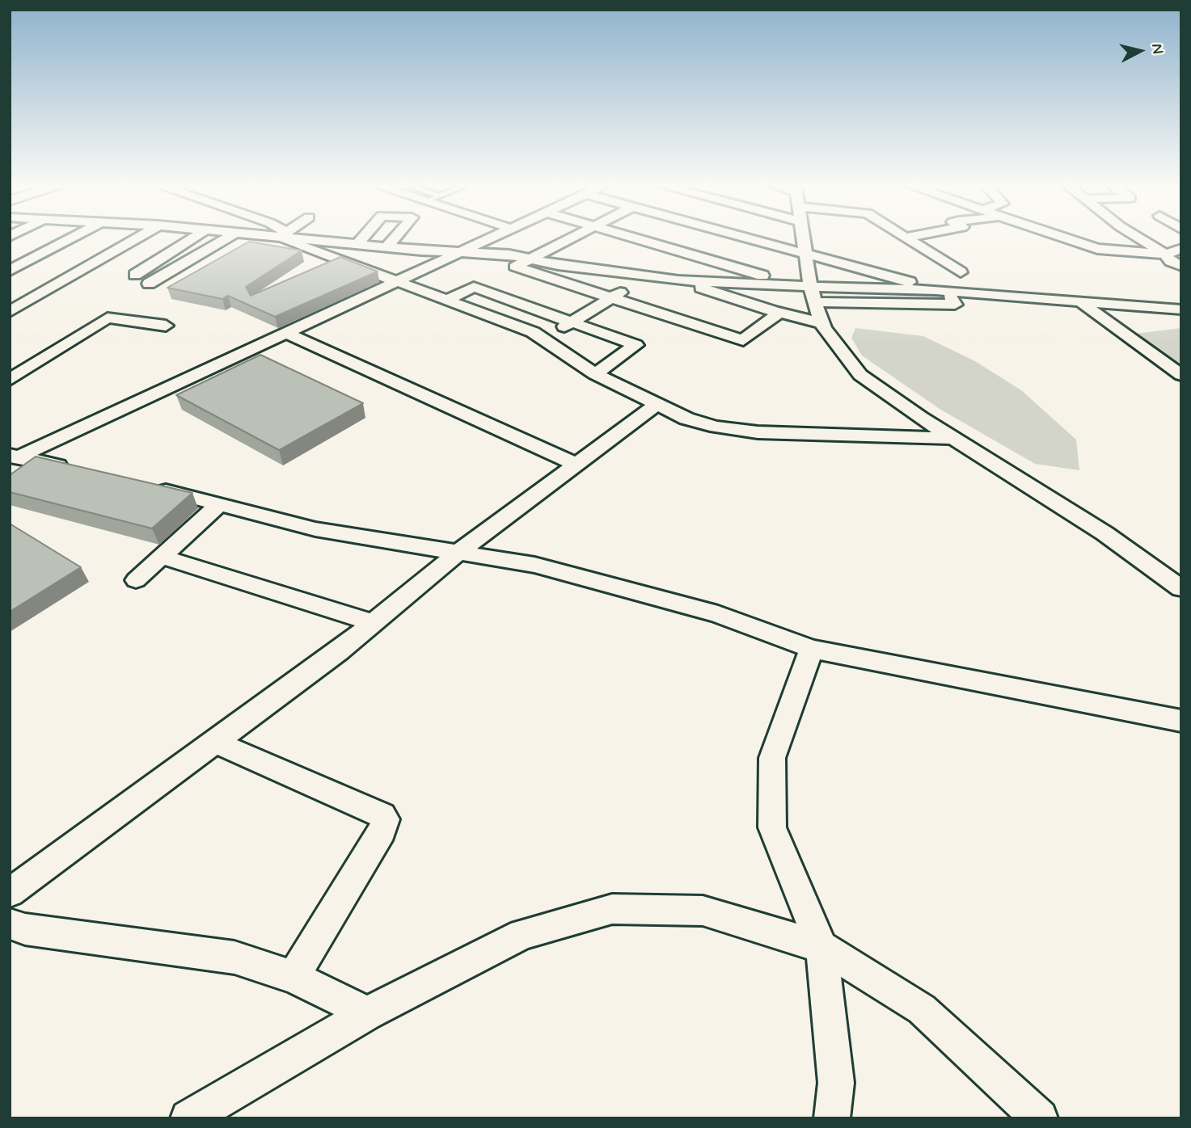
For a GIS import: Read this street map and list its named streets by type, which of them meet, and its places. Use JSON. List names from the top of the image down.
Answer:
{
  "north": "right"
}
